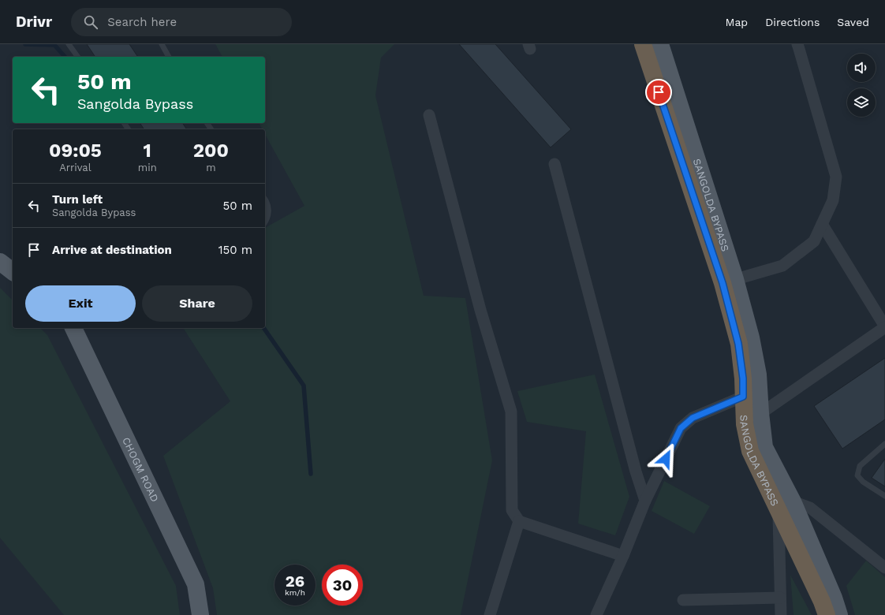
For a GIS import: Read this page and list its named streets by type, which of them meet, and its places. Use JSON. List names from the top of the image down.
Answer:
{
  "streets": {
    "highway": ["SANGOLDA BYPASS"],
    "main road": ["CHOGM ROAD"]
  },
  "page": {
    "header": "Drivr",
    "search": "Search here",
    "nav": ["Map", "Directions", "Saved"],
    "turn": ["50 m", "Sangolda Bypass"],
    "eta": [
      "09:05",
      "Arrival",
      "1",
      "min",
      "200",
      "m"
    ],
    "list": [
      {
        "name": "Turn left",
        "note": "Sangolda Bypass",
        "value": "50 m"
      },
      {
        "name": "Arrive at destination",
        "value": "150 m"
      }
    ],
    "buttons": ["Exit", "Share"],
    "speed": "26 km/h",
    "limit": "30"
  }
}
